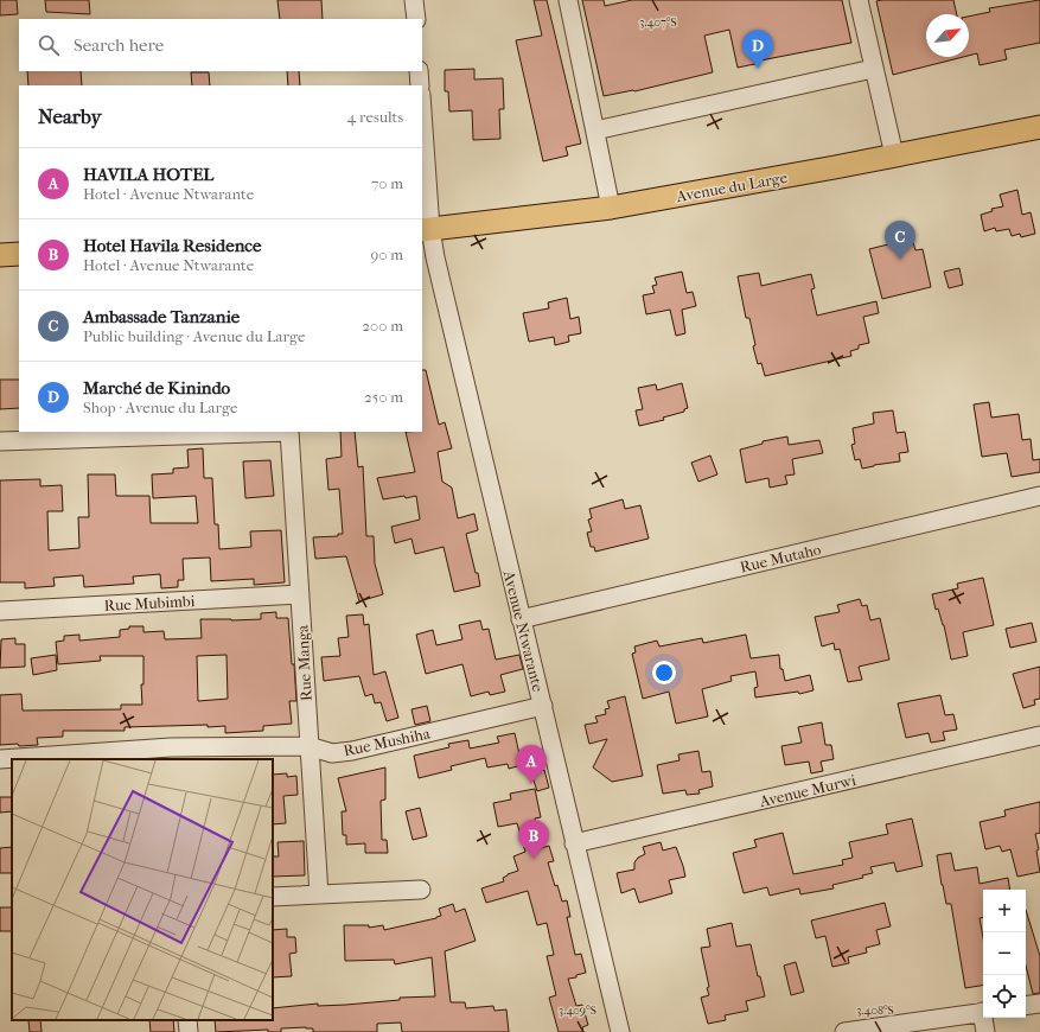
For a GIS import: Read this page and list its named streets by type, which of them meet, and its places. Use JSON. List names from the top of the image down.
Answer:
{
  "streets": {
    "main road": ["Avenue du Large"],
    "street": [
      "Rue Mutaho",
      "Rue Mubimbi",
      "Avenue Ntwarante",
      "Rue Manga",
      "Rue Mushiha",
      "Avenue Murwi"
    ]
  },
  "crossings": [
    ["Avenue du Large", "Avenue Ntwarante"],
    ["Rue Mutaho", "Avenue Ntwarante"],
    ["Rue Mubimbi", "Rue Manga"],
    ["Avenue Ntwarante", "Rue Mushiha"],
    ["Avenue Ntwarante", "Avenue Murwi"],
    ["Rue Manga", "Rue Mushiha"]
  ],
  "north": "top right",
  "page": {
    "search": "Search here",
    "pins": [
      "D",
      "C",
      "A",
      "B"
    ],
    "heading": ["Nearby", "4 results"],
    "list": [
      {
        "mark": "A",
        "name": "HAVILA HOTEL",
        "note": "Hotel · Avenue Ntwarante",
        "value": "70 m"
      },
      {
        "mark": "B",
        "name": "Hotel Havila Residence",
        "note": "Hotel · Avenue Ntwarante",
        "value": "90 m"
      },
      {
        "mark": "C",
        "name": "Ambassade Tanzanie",
        "note": "Public building · Avenue du Large",
        "value": "200 m"
      },
      {
        "mark": "D",
        "name": "Marché de Kinindo",
        "note": "Shop · Avenue du Large",
        "value": "250 m"
      }
    ],
    "map_buttons": ["+", "−"]
  },
  "coordinates": ["3.407°S", "3.409°S", "3.408°S"]
}
